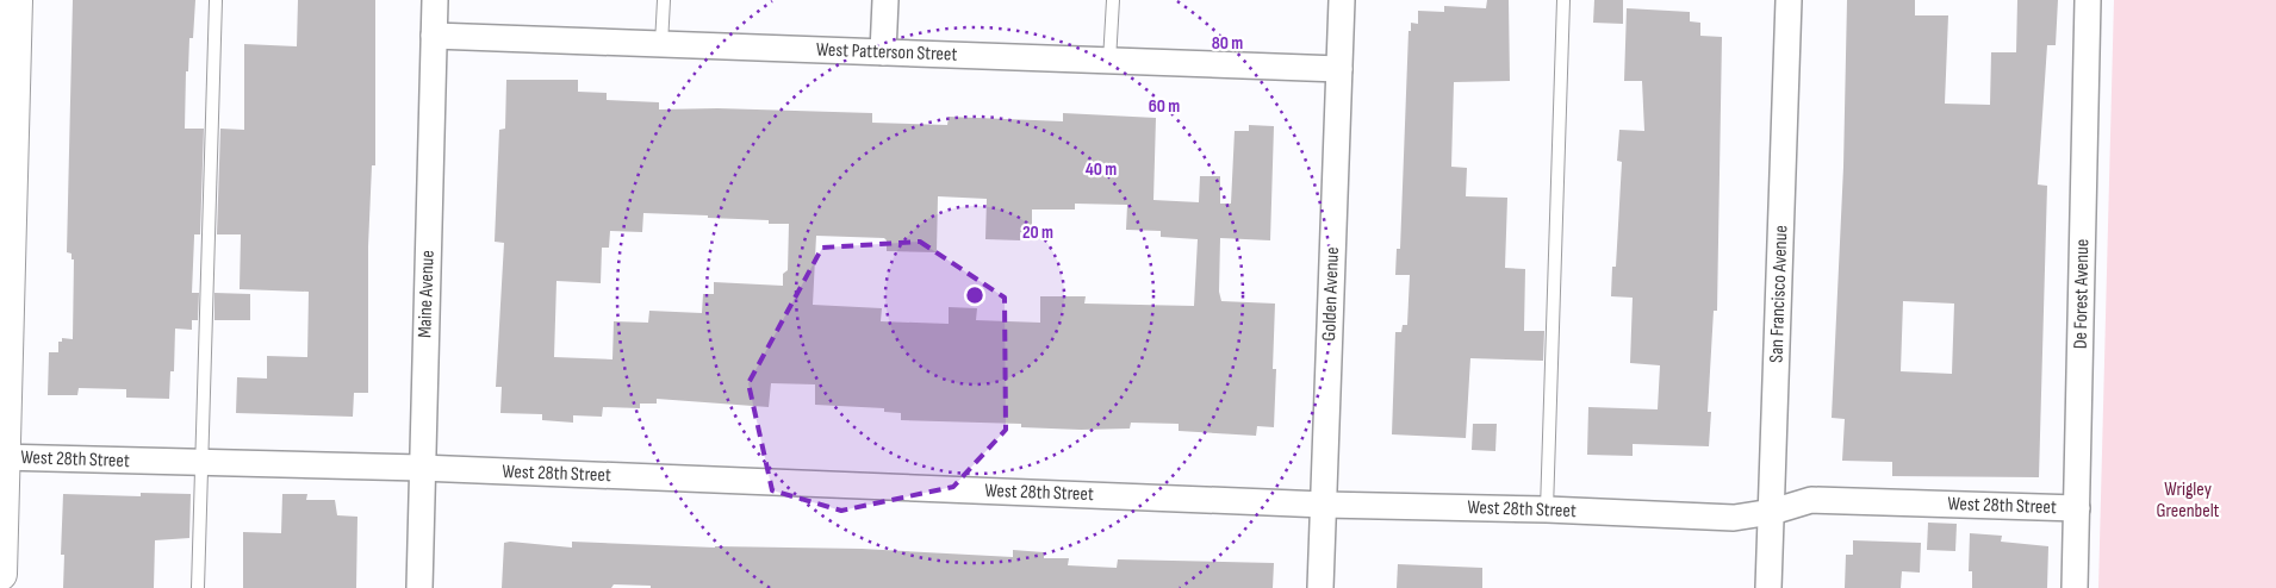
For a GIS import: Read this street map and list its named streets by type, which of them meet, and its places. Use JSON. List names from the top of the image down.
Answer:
{
  "streets": {
    "street": [
      "West Patterson Street",
      "Maine Avenue",
      "Golden Avenue",
      "San Francisco Avenue",
      "De Forest Avenue",
      "West 28th Street"
    ]
  },
  "crossings": [
    ["West Patterson Street", "Maine Avenue"],
    ["West Patterson Street", "Golden Avenue"],
    ["Maine Avenue", "West 28th Street"],
    ["Golden Avenue", "West 28th Street"],
    ["San Francisco Avenue", "West 28th Street"],
    ["De Forest Avenue", "West 28th Street"]
  ],
  "parks": ["Wrigley Greenbelt"],
  "rings": [
    "80 m",
    "60 m",
    "40 m",
    "20 m"
  ]
}
